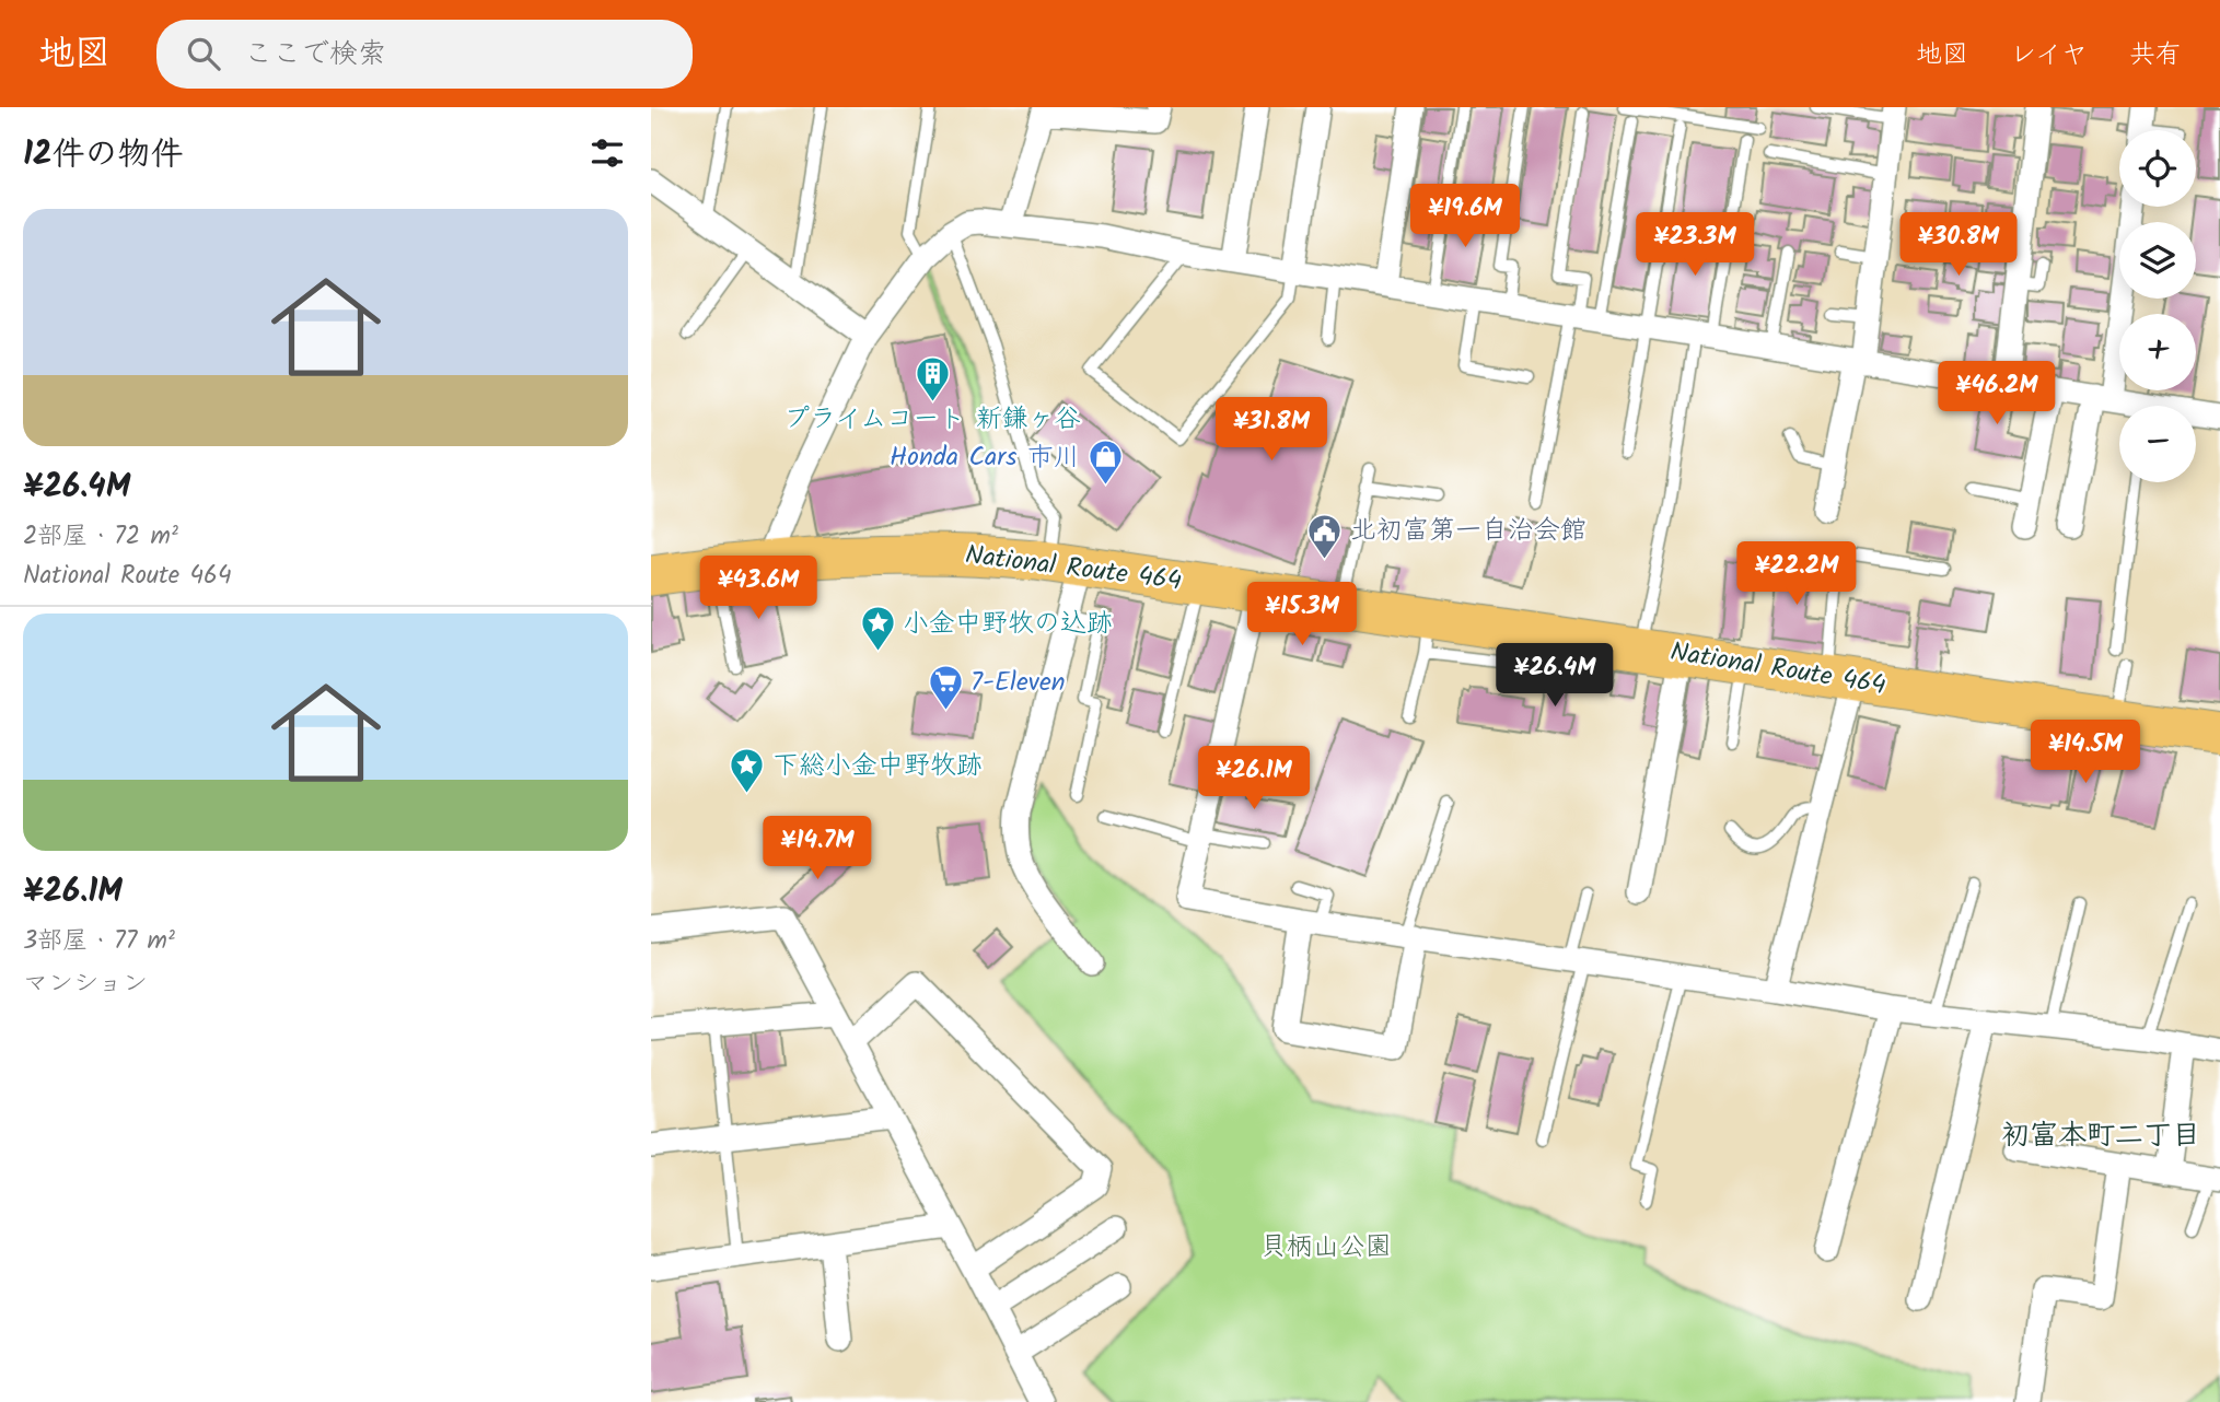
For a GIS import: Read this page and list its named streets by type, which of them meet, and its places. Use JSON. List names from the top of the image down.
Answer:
{
  "streets": {
    "highway": ["National Route 464"]
  },
  "districts": ["初富本町二丁目"],
  "parks": ["貝柄山公園"],
  "places": {
    "building": ["プライムコート 新鎌ヶ谷"],
    "shop": ["Honda Cars 市川"],
    "public building": ["北初富第一自治会館"],
    "place": ["小金中野牧の込跡", "下総小金中野牧跡"],
    "supermarket": ["7-Eleven"]
  },
  "page": {
    "header": "地図",
    "search": "ここで検索",
    "nav": ["地図", "レイヤ", "共有"],
    "heading": "12件の物件",
    "map_buttons": ["+", "−"],
    "price": [
      "¥19.6M",
      "¥23.3M",
      "¥30.8M",
      "¥46.2M",
      "¥31.8M",
      "¥22.2M",
      "¥43.6M",
      "¥15.3M",
      "¥26.4M",
      "¥14.5M",
      "¥26.1M",
      "¥14.7M"
    ],
    "list": [
      {
        "name": "¥26.4M",
        "note": "2部屋 · 72 m² · National Route 464"
      },
      {
        "name": "¥26.1M",
        "note": "3部屋 · 77 m² · マンション"
      }
    ]
  }
}
